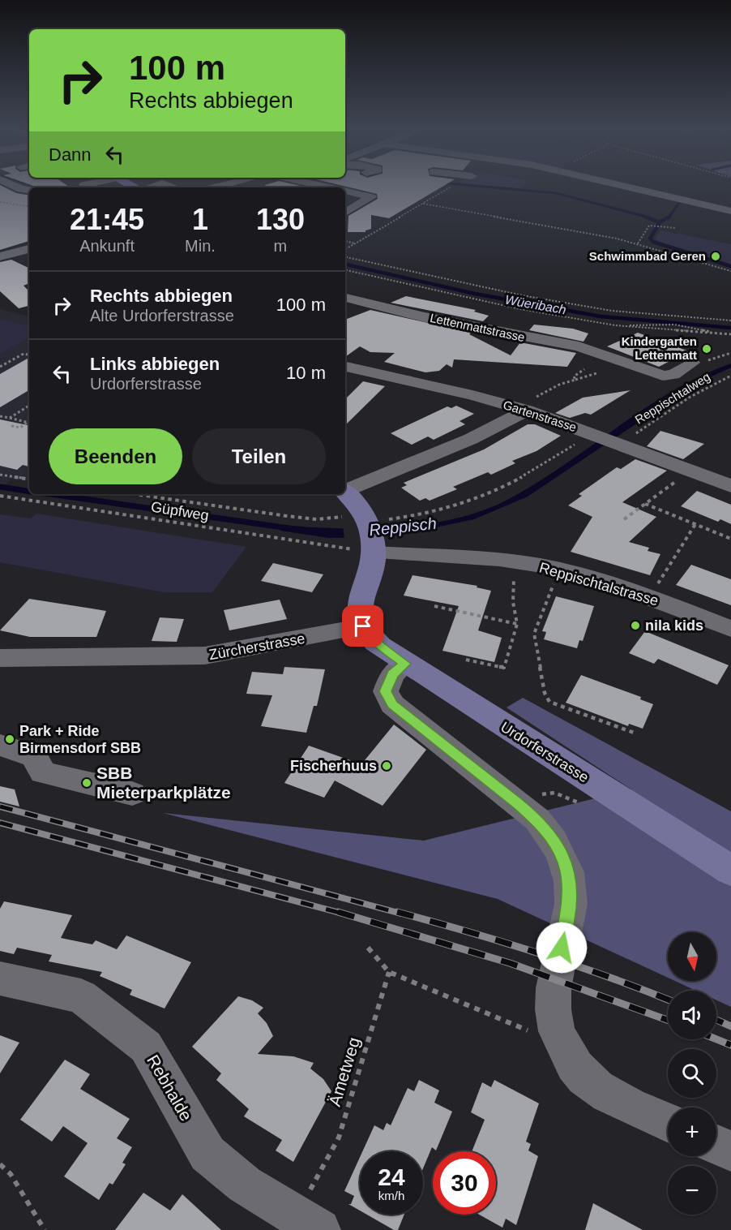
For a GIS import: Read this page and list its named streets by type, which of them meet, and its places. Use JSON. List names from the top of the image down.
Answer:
{
  "streets": {
    "main road": ["Urdorferstrasse"],
    "street": [
      "Lettenmattstrasse",
      "Gartenstrasse",
      "Reppischtalstrasse",
      "Zürcherstrasse",
      "Rebhalde"
    ],
    "path": ["Reppischtalweg", "Güpfweg", "Ämetweg"]
  },
  "crossings": [
    ["Reppischtalweg", "Gartenstrasse"],
    ["Güpfweg", "Reppischtalstrasse"],
    ["Zürcherstrasse", "Urdorferstrasse"]
  ],
  "water": ["Wüeribach", "Reppisch"],
  "places": [
    "Schwimmbad Geren",
    "Kindergarten Lettenmatt",
    "nila kids",
    "Park + Ride Birmensdorf SBB",
    "Fischerhuus",
    "SBB Mieterparkplätze"
  ],
  "north": "bottom",
  "page": {
    "turn": ["100 m", "Rechts abbiegen"],
    "then": "Dann",
    "eta": [
      "21:45",
      "Ankunft",
      "1",
      "Min.",
      "130",
      "m"
    ],
    "list": [
      {
        "name": "Rechts abbiegen",
        "note": "Alte Urdorferstrasse",
        "value": "100 m"
      },
      {
        "name": "Links abbiegen",
        "note": "Urdorferstrasse",
        "value": "10 m"
      }
    ],
    "buttons": ["Beenden", "Teilen"],
    "map_buttons": ["+", "−"],
    "speed": "24 km/h",
    "limit": "30"
  }
}
